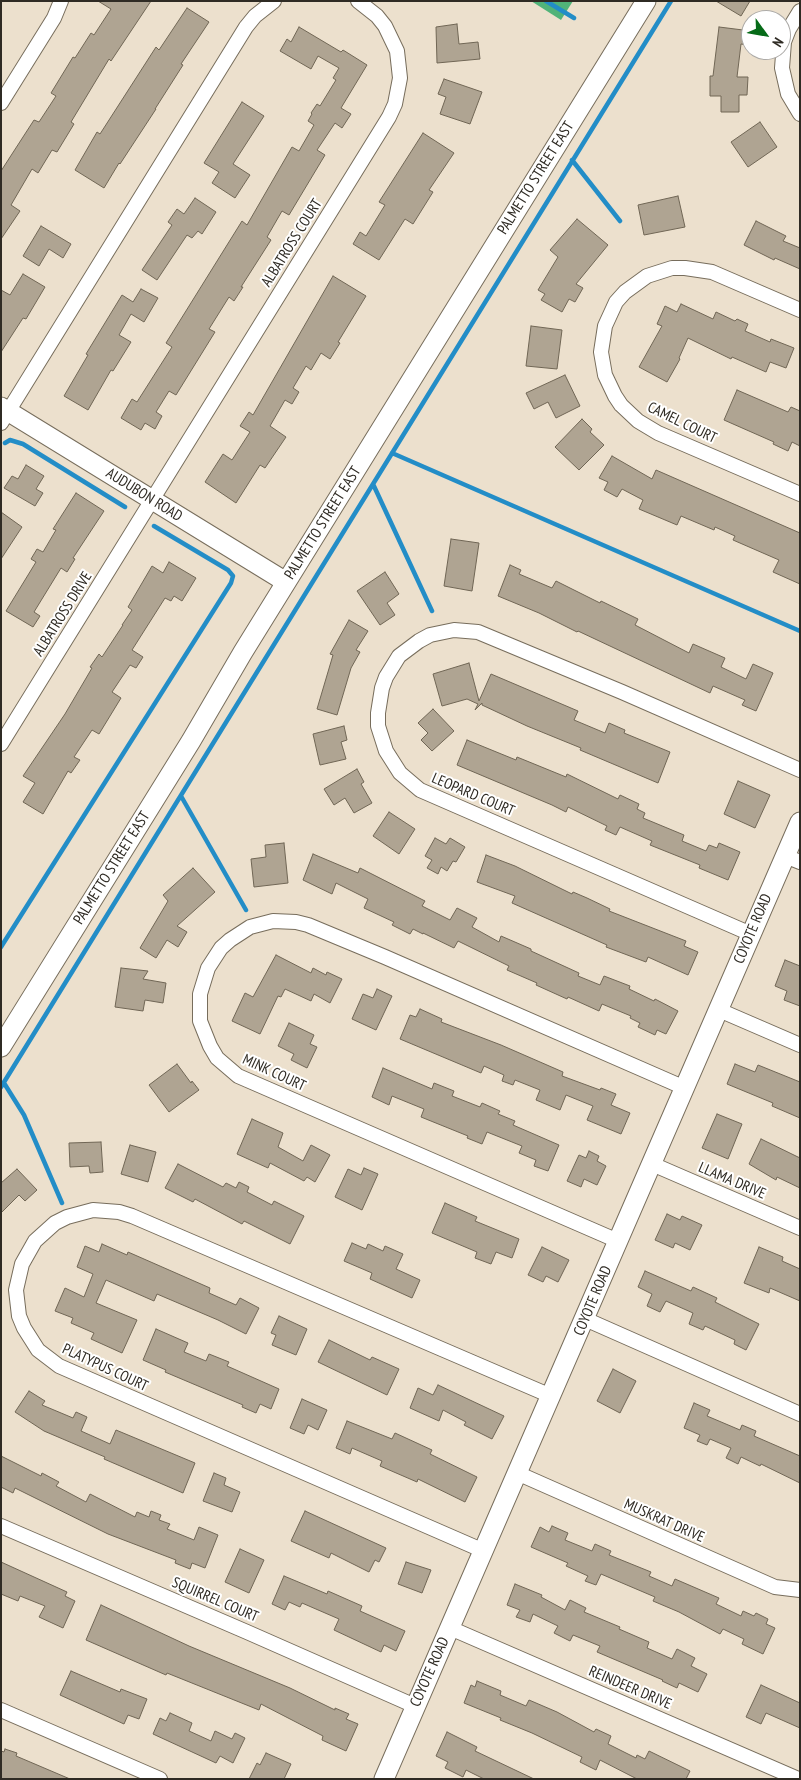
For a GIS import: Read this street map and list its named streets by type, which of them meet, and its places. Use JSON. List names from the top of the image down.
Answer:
{
  "streets": {
    "street": [
      "PALMETTO STREET EAST",
      "ALBATROSS COURT",
      "CAMEL COURT",
      "AUDUBON ROAD",
      "ALBATROSS DRIVE",
      "LEOPARD COURT",
      "COYOTE ROAD",
      "MINK COURT",
      "LLAMA DRIVE",
      "PLATYPUS COURT",
      "MUSKRAT DRIVE",
      "SQUIRREL COURT",
      "REINDEER DRIVE"
    ]
  },
  "crossings": [
    ["PALMETTO STREET EAST", "AUDUBON ROAD"],
    ["ALBATROSS COURT", "AUDUBON ROAD"],
    ["ALBATROSS COURT", "ALBATROSS DRIVE"],
    ["AUDUBON ROAD", "ALBATROSS DRIVE"],
    ["LEOPARD COURT", "COYOTE ROAD"],
    ["COYOTE ROAD", "MINK COURT"],
    ["COYOTE ROAD", "LLAMA DRIVE"],
    ["COYOTE ROAD", "PLATYPUS COURT"],
    ["COYOTE ROAD", "MUSKRAT DRIVE"],
    ["COYOTE ROAD", "SQUIRREL COURT"],
    ["COYOTE ROAD", "REINDEER DRIVE"]
  ],
  "north": "bottom right"
}
